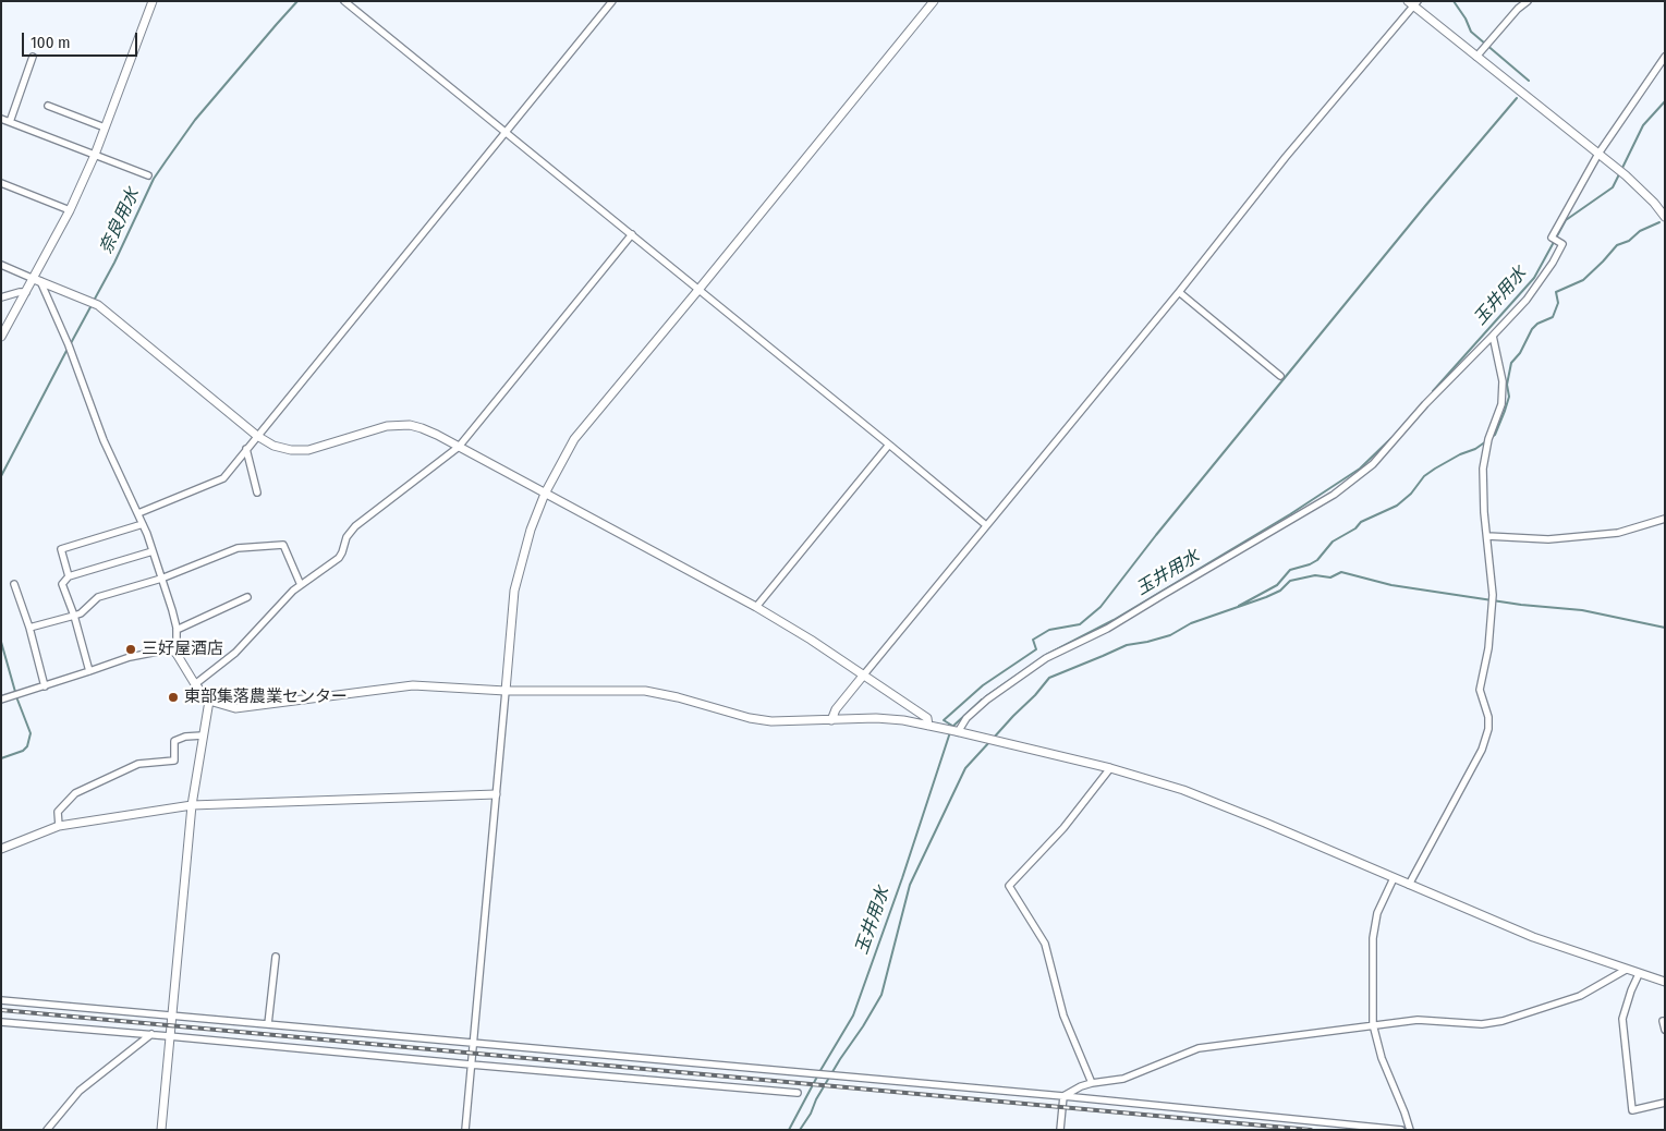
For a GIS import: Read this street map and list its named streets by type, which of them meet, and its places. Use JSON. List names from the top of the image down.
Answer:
{
  "water": ["奈良用水", "玉井用水"],
  "places": ["三好屋酒店", "東部集落農業センター"],
  "scale_bar": "100 m"
}
